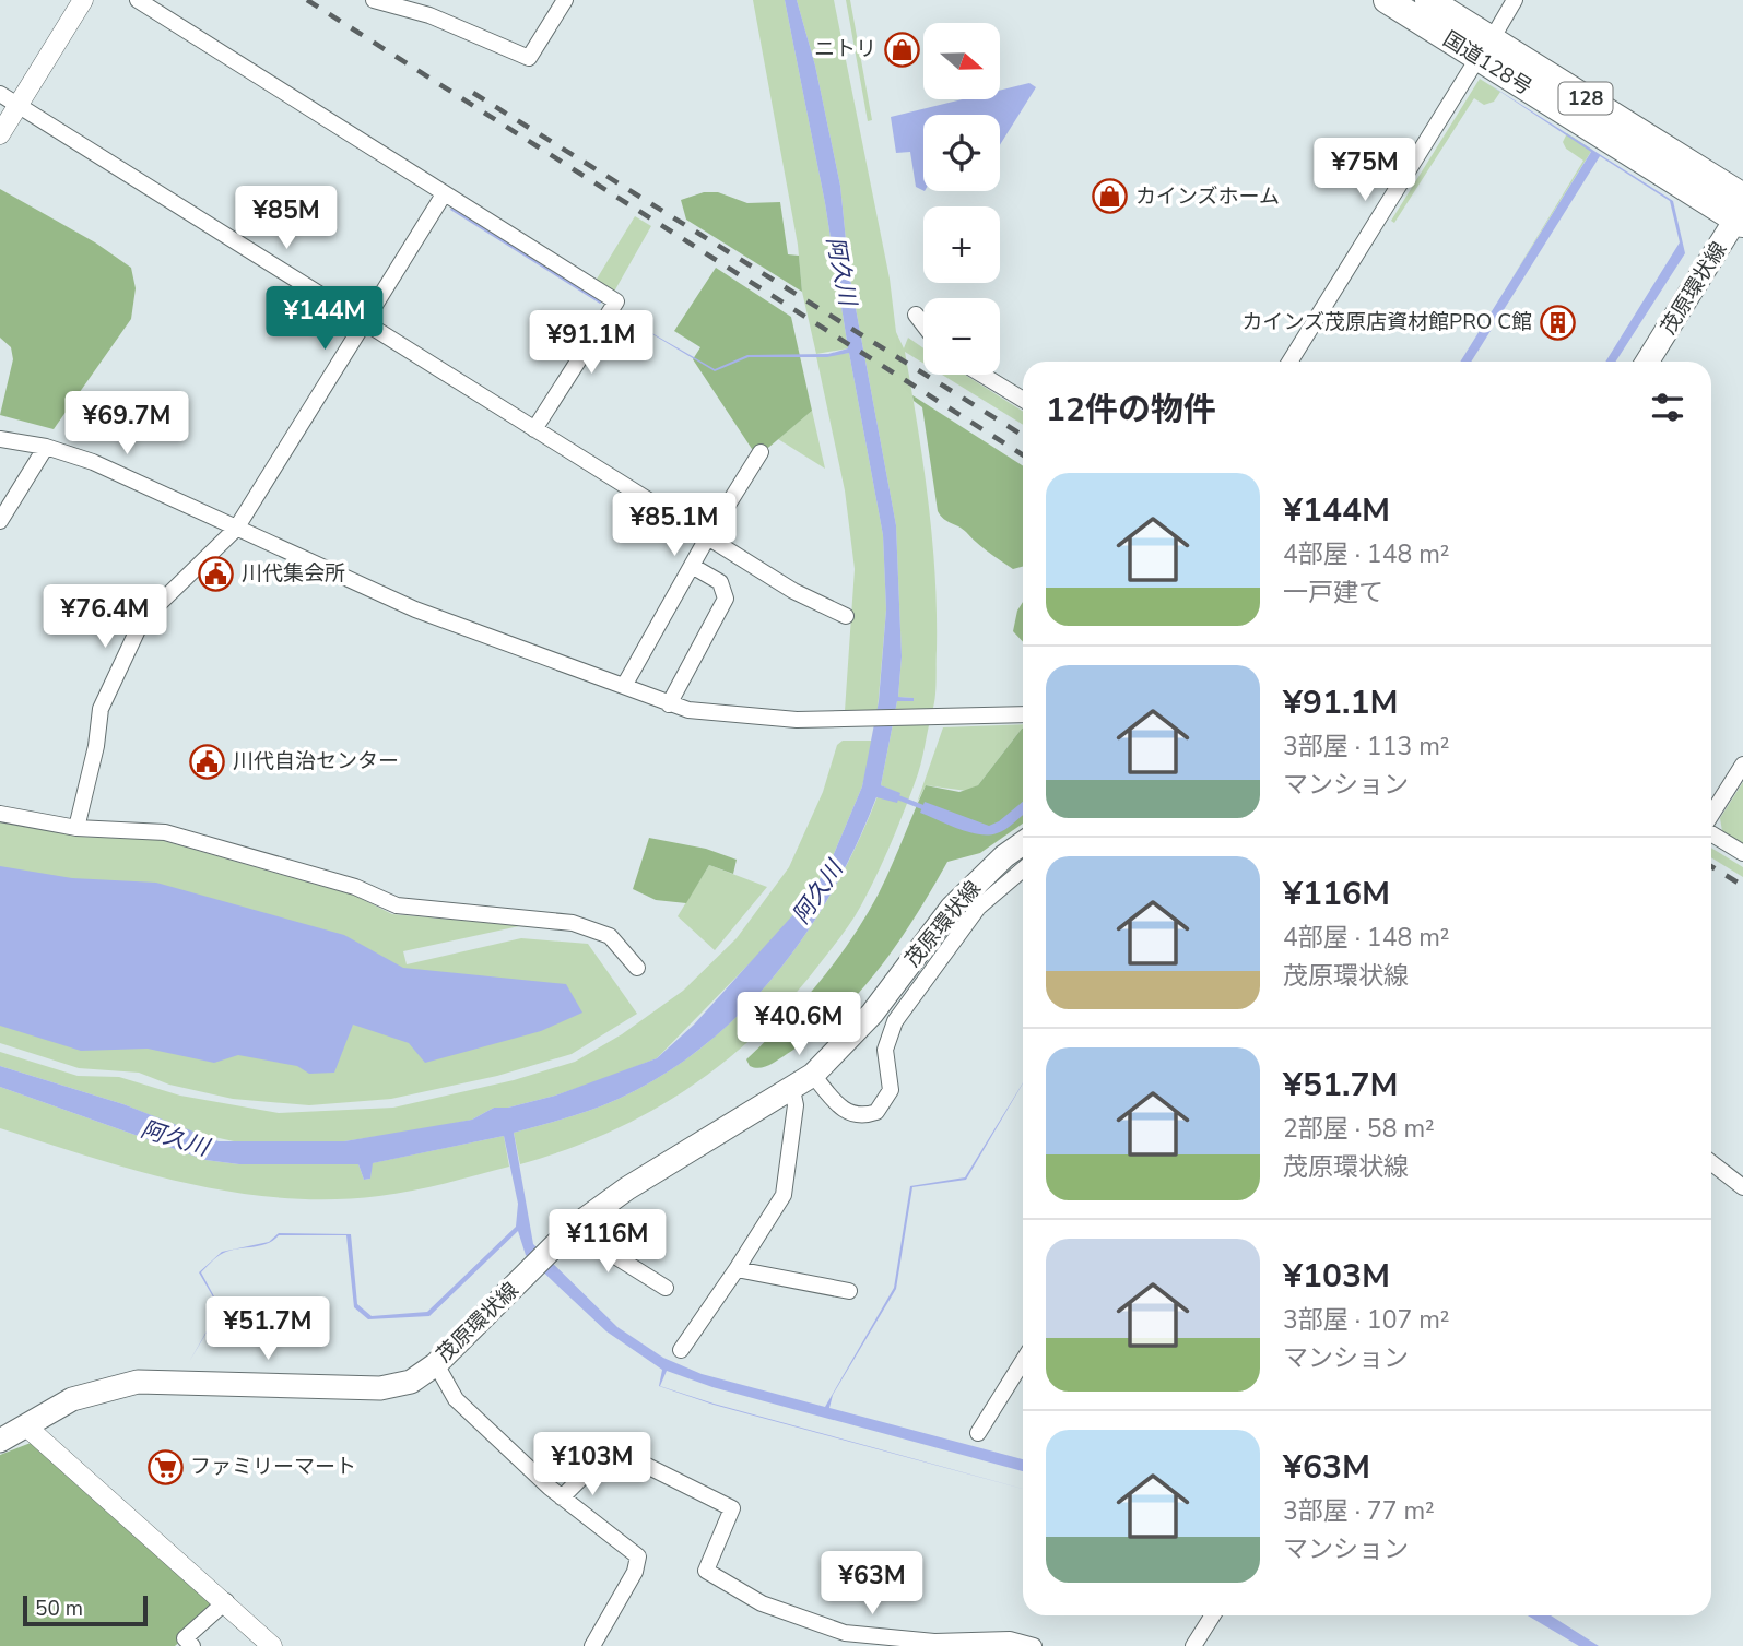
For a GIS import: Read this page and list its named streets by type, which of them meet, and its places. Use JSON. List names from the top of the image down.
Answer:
{
  "streets": {
    "highway": ["国道128号", "128"],
    "main road": ["茂原環状線"]
  },
  "crossings": [
    ["国道128号", "茂原環状線"]
  ],
  "water": ["阿久川"],
  "places": {
    "shop": ["ニトリ", "カインズホーム"],
    "building": ["カインズ茂原店資材館PRO C館"],
    "public building": ["川代集会所", "川代自治センター"],
    "supermarket": ["ファミリーマート"]
  },
  "scale_bar": "50 m",
  "north": "right",
  "page": {
    "map_buttons": ["+", "−"],
    "price": [
      "¥75M",
      "¥85M",
      "¥144M",
      "¥91.1M",
      "¥69.7M",
      "¥85.1M",
      "¥76.4M",
      "¥40.6M",
      "¥116M",
      "¥51.7M",
      "¥103M",
      "¥63M"
    ],
    "heading": "12件の物件",
    "list": [
      {
        "name": "¥144M",
        "note": "4部屋 · 148 m² · 一戸建て"
      },
      {
        "name": "¥91.1M",
        "note": "3部屋 · 113 m² · マンション"
      },
      {
        "name": "¥116M",
        "note": "4部屋 · 148 m² · 茂原環状線"
      },
      {
        "name": "¥51.7M",
        "note": "2部屋 · 58 m² · 茂原環状線"
      },
      {
        "name": "¥103M",
        "note": "3部屋 · 107 m² · マンション"
      },
      {
        "name": "¥63M",
        "note": "3部屋 · 77 m² · マンション"
      }
    ],
    "scale": "50 m"
  }
}
